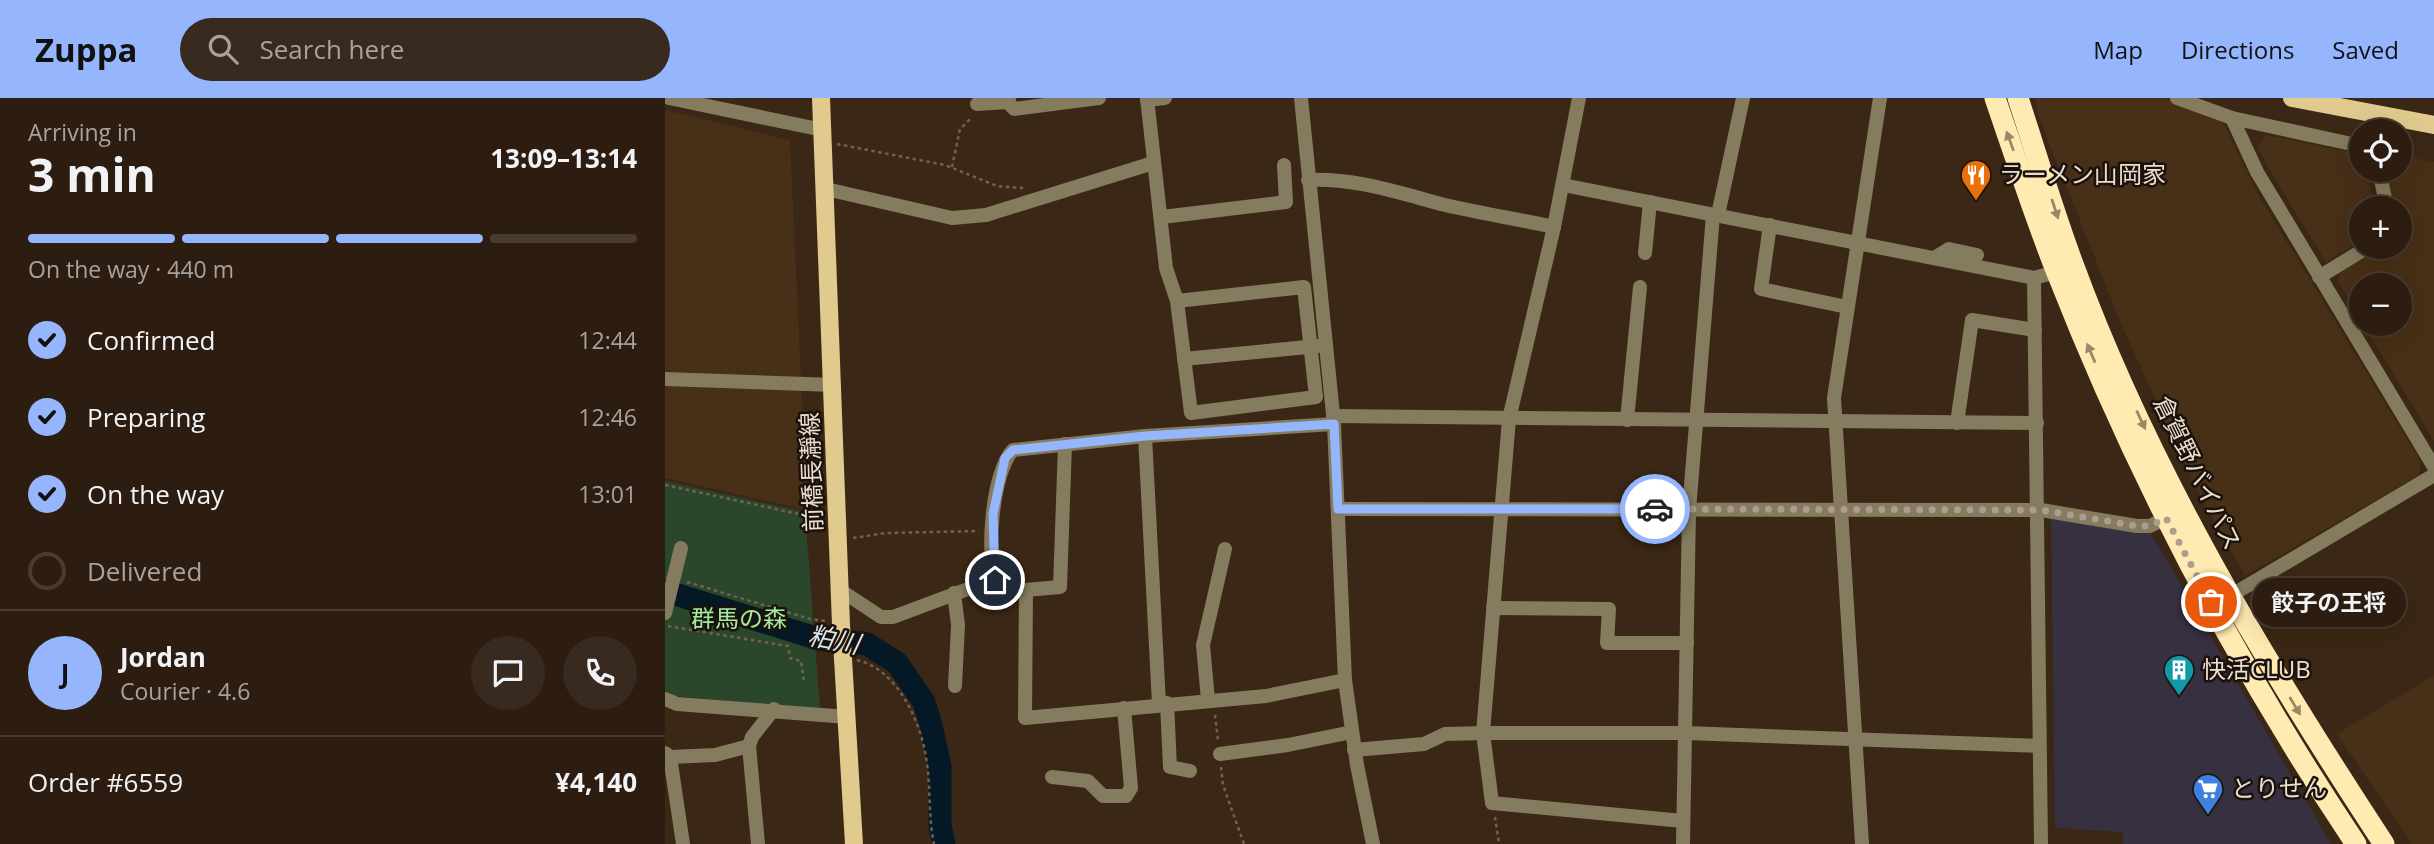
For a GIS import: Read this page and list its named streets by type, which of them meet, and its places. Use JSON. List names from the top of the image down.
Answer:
{
  "streets": {
    "highway": ["倉賀野バイパス"],
    "main road": ["前橋長瀞線"]
  },
  "water": ["粕川"],
  "parks": ["群馬の森"],
  "places": {
    "restaurant": ["ラーメン山岡家"],
    "other": ["餃子の王将"],
    "building": ["快活CLUB"],
    "supermarket": ["とりせん"]
  },
  "page": {
    "header": "Zuppa",
    "search": "Search here",
    "nav": ["Map", "Directions", "Saved"],
    "heading": ["3 min", "Arriving in", "13:09–13:14"],
    "panel": [
      "Jordan",
      "Courier · 4.6",
      "Order #6559",
      "¥4,140"
    ],
    "map_buttons": ["+", "−"],
    "bar": "On the way · 440 m",
    "list": [
      ["Confirmed", "12:44"],
      ["Preparing", "12:46"],
      ["On the way", "13:01"],
      "Delivered"
    ],
    "bubble": "餃子の王将",
    "round": "J"
  }
}
